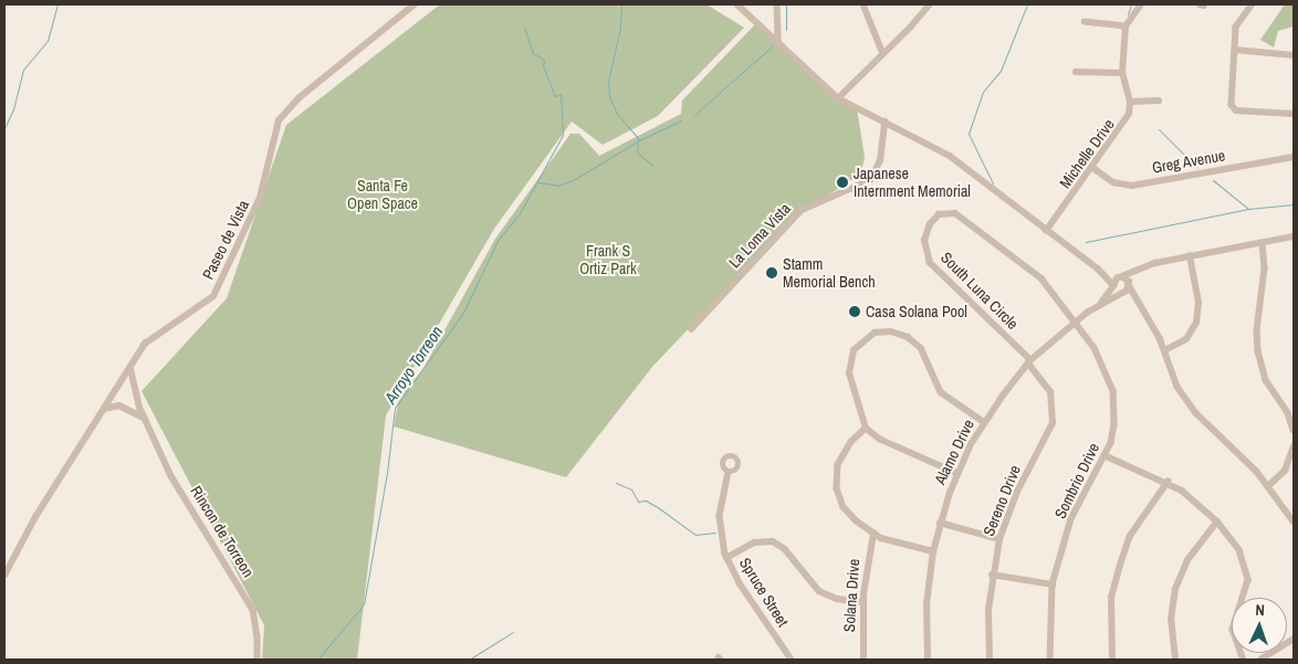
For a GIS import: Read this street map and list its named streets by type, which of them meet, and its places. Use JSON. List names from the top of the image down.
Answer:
{
  "streets": {
    "street": [
      "Michelle Drive",
      "Greg Avenue",
      "La Loma Vista",
      "Paseo de Vista",
      "South Luna Circle",
      "Alamo Drive",
      "Sombrio Drive",
      "Sereno Drive",
      "Rincon de Torreon",
      "Spruce Street",
      "Solana Drive"
    ]
  },
  "crossings": [
    ["Michelle Drive", "Greg Avenue"],
    ["Paseo de Vista", "Rincon de Torreon"],
    ["South Luna Circle", "Alamo Drive"],
    ["South Luna Circle", "Sombrio Drive"],
    ["South Luna Circle", "Sereno Drive"],
    ["Alamo Drive", "Sombrio Drive"],
    ["Alamo Drive", "Sereno Drive"]
  ],
  "water": ["Arroyo Torreon"],
  "parks": ["Santa Fe Open Space", "Frank S Ortiz Park"],
  "places": ["Japanese Internment Memorial", "Stamm Memorial Bench", "Casa Solana Pool"],
  "north": "top"
}
